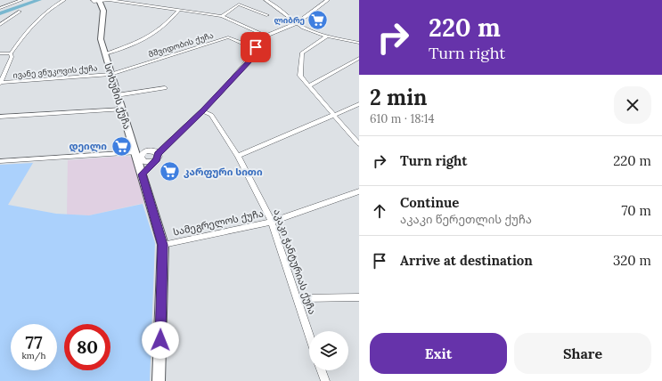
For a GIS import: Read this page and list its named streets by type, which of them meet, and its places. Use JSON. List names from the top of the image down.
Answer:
{
  "streets": {
    "highway": ["სოხუმის ქუჩა"],
    "street": [
      "მშვიდობის ქუჩა",
      "ივანე ვნუკოვის ქუჩა",
      "სამეგრელოს ქუჩა",
      "აკაკი ჭანტურიას ქუჩა"
    ]
  },
  "crossings": [
    ["მშვიდობის ქუჩა", "ივანე ვნუკოვის ქუჩა"],
    ["მშვიდობის ქუჩა", "სოხუმის ქუჩა"],
    ["ივანე ვნუკოვის ქუჩა", "სოხუმის ქუჩა"],
    ["სოხუმის ქუჩა", "სამეგრელოს ქუჩა"],
    ["სამეგრელოს ქუჩა", "აკაკი ჭანტურიას ქუჩა"]
  ],
  "places": {
    "supermarket": ["ლიბრე", "დეილი", "კარფური სითი"]
  },
  "page": {
    "turn": ["220 m", "Turn right"],
    "heading": ["2 min", "610 m · 18:14"],
    "list": [
      {
        "name": "Turn right",
        "value": "220 m"
      },
      {
        "name": "Continue",
        "note": "აკაკი წერეთლის ქუჩა",
        "value": "70 m"
      },
      {
        "name": "Arrive at destination",
        "value": "320 m"
      }
    ],
    "speed": "77 km/h",
    "limit": "80",
    "buttons": ["Exit", "Share"]
  }
}
